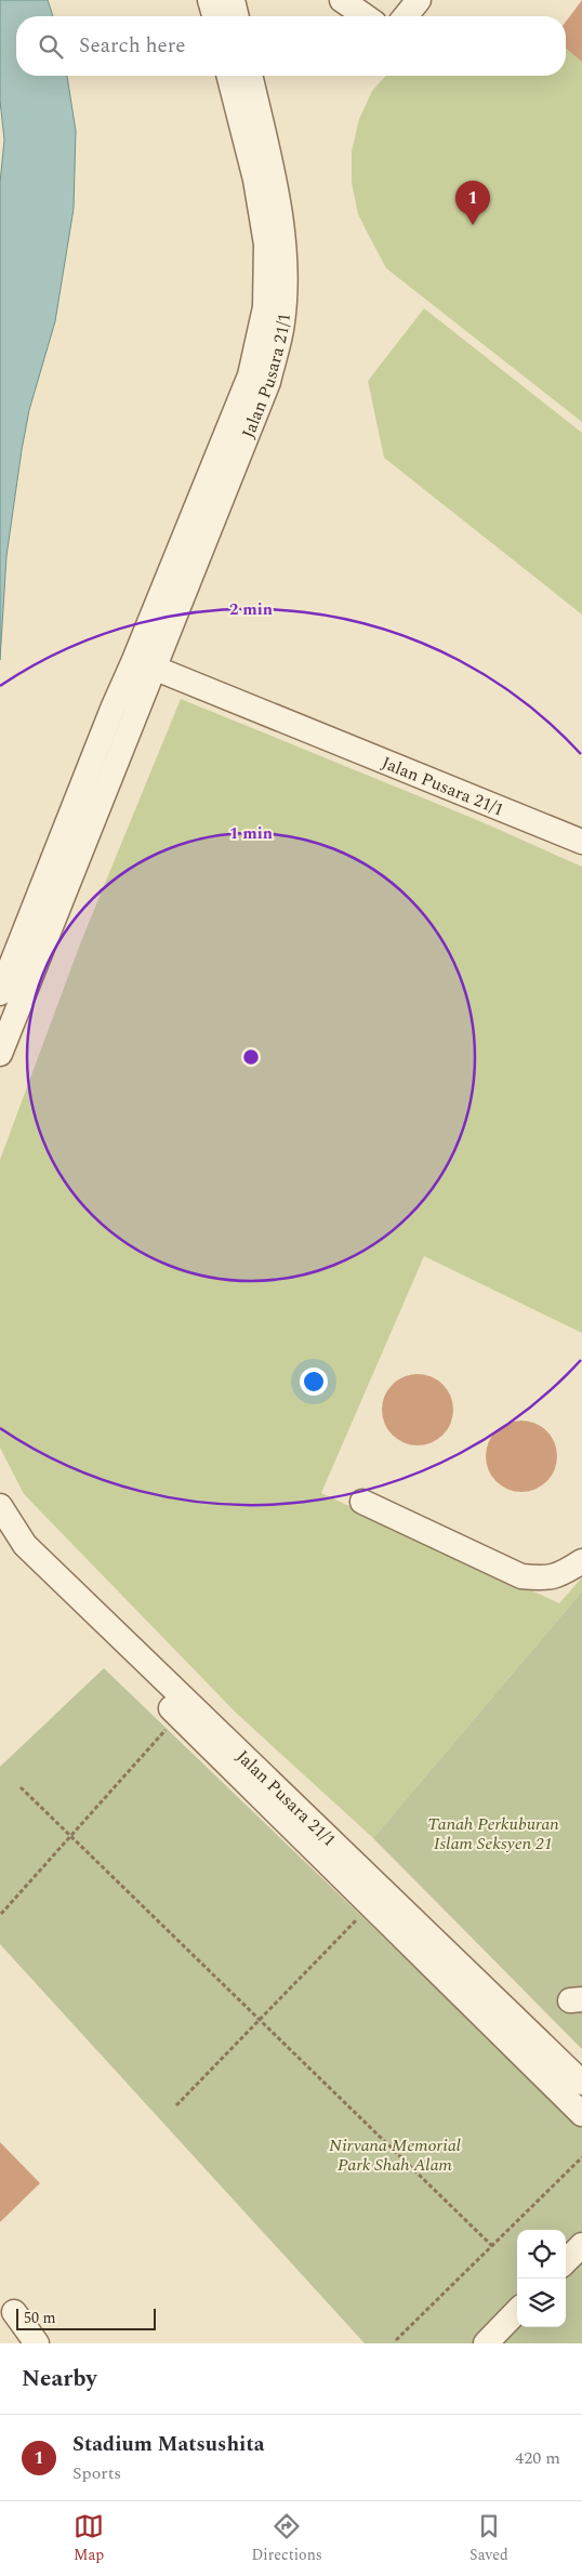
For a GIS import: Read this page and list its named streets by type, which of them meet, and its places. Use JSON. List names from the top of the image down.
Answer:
{
  "streets": {
    "street": ["Jalan Pusara 21/1"]
  },
  "parks": ["Tanah Perkuburan Islam Seksyen 21", "Nirvana Memorial Park Shah Alam"],
  "scale_bar": "50 m",
  "page": {
    "search": "Search here",
    "pins": "1",
    "scale": "50 m",
    "heading": "Nearby",
    "list": [
      {
        "mark": "1",
        "name": "Stadium Matsushita",
        "note": "Sports",
        "value": "420 m"
      }
    ],
    "nav": ["Map", "Directions", "Saved"]
  },
  "rings": ["2 min", "1 min"]
}
